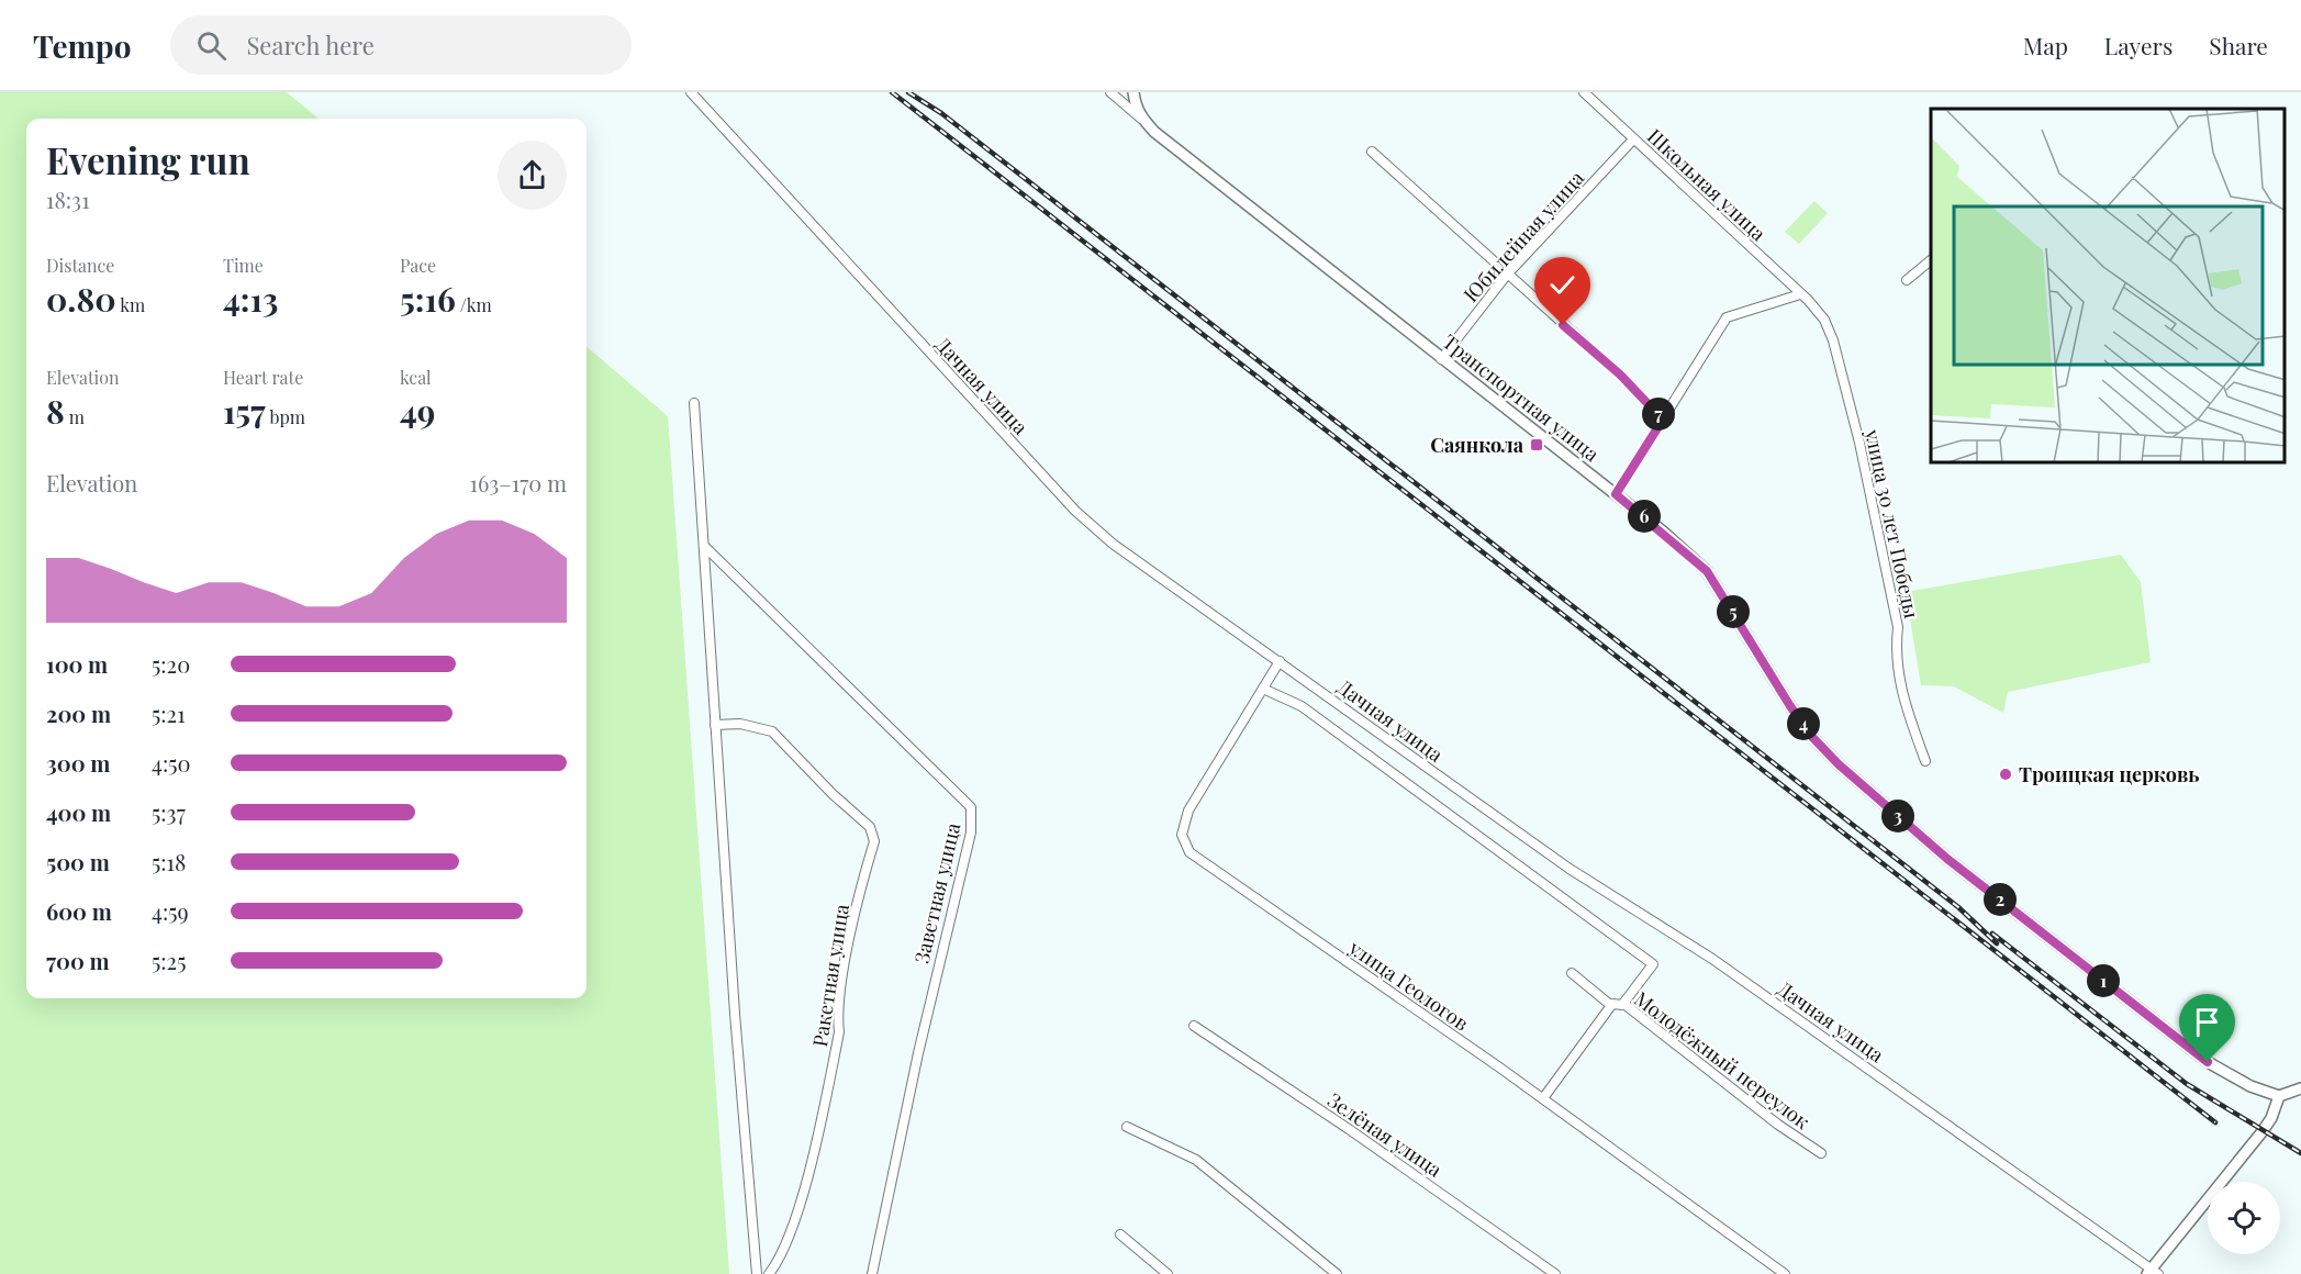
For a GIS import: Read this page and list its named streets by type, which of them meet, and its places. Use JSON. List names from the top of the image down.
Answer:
{
  "streets": {
    "street": [
      "Школьная улица",
      "Юбилейная улица",
      "Дачная улица",
      "Транспортная улица",
      "улица 30 лет Победы",
      "Заветная улица",
      "Ракетная улица",
      "улица Геологов",
      "Молодёжный переулок",
      "Зелёная улица"
    ]
  },
  "crossings": [
    ["Школьная улица", "Юбилейная улица"],
    ["Школьная улица", "улица 30 лет Победы"],
    ["Юбилейная улица", "Транспортная улица"],
    ["Дачная улица", "улица Геологов"]
  ],
  "places": {
    "transit": ["Саянкола"],
    "other": ["Троицкая церковь"]
  },
  "page": {
    "header": "Tempo",
    "search": "Search here",
    "nav": ["Map", "Layers", "Share"],
    "heading": ["Evening run", "18:31"],
    "stats": [
      ["Distance", "0.80 km"],
      ["Time", "4:13"],
      ["Pace", "5:16 /km"],
      ["Elevation", "8 m"],
      ["Heart rate", "157 bpm"],
      ["kcal", "49"]
    ],
    "pins": [
      "7",
      "6",
      "5",
      "4",
      "3",
      "2",
      "1"
    ],
    "chart": ["Elevation", "163–170 m"],
    "list": [
      {
        "name": "100 m",
        "note": "5:20"
      },
      {
        "name": "200 m",
        "note": "5:21"
      },
      {
        "name": "300 m",
        "note": "4:50"
      },
      {
        "name": "400 m",
        "note": "5:37"
      },
      {
        "name": "500 m",
        "note": "5:18"
      },
      {
        "name": "600 m",
        "note": "4:59"
      },
      {
        "name": "700 m",
        "note": "5:25"
      }
    ]
  }
}
